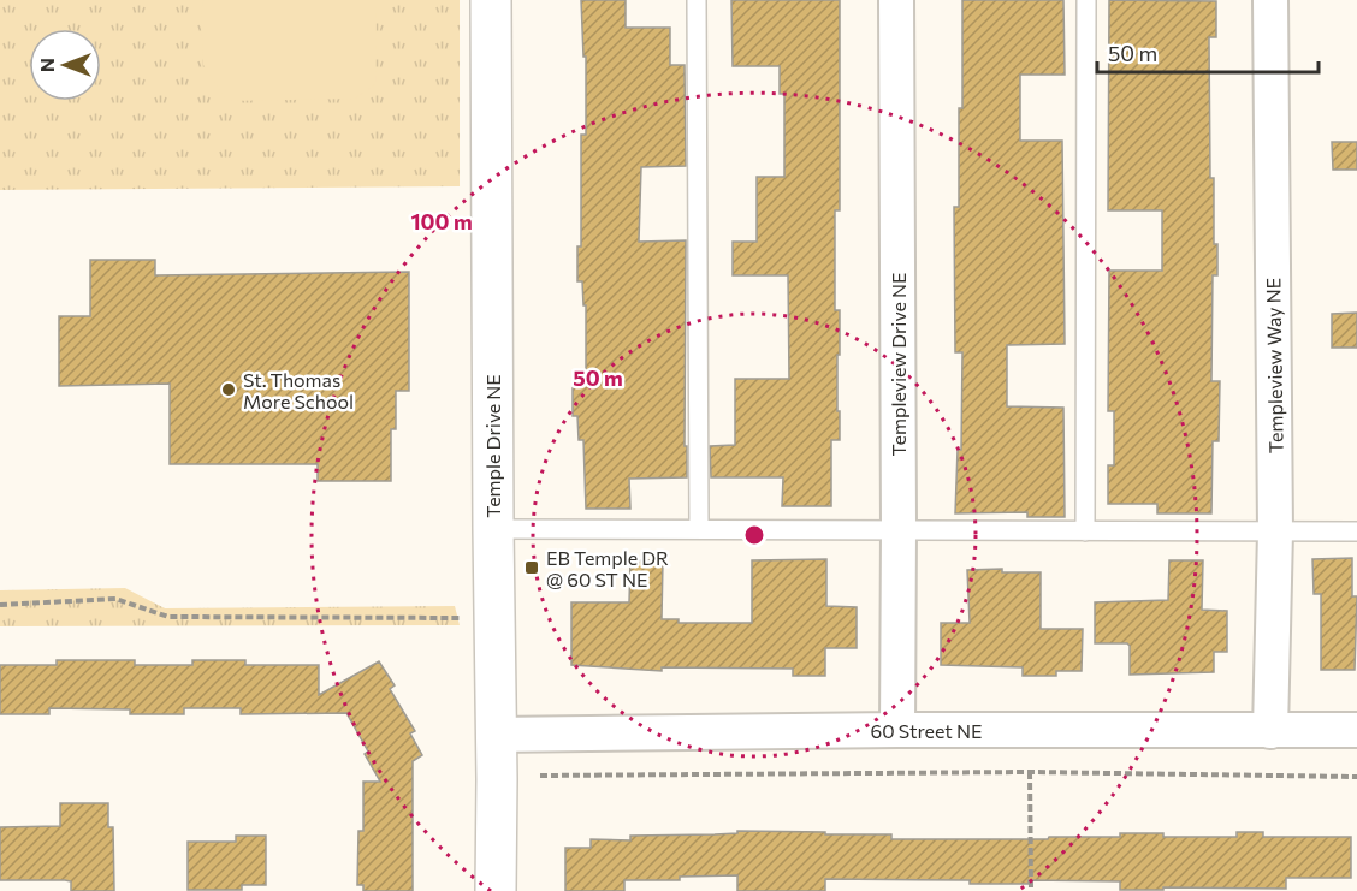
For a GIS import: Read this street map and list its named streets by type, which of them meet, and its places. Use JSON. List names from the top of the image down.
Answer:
{
  "streets": {
    "street": [
      "Templeview Drive NE",
      "Templeview Way NE",
      "Temple Drive NE",
      "60 Street NE"
    ]
  },
  "crossings": [
    ["Templeview Drive NE", "60 Street NE"],
    ["Templeview Way NE", "60 Street NE"],
    ["Temple Drive NE", "60 Street NE"]
  ],
  "places": {
    "other": ["St. Thomas More School"],
    "transit": ["EB Temple DR @ 60 ST NE"]
  },
  "scale_bar": "50 m",
  "north": "left",
  "rings": ["100 m", "50 m"]
}
